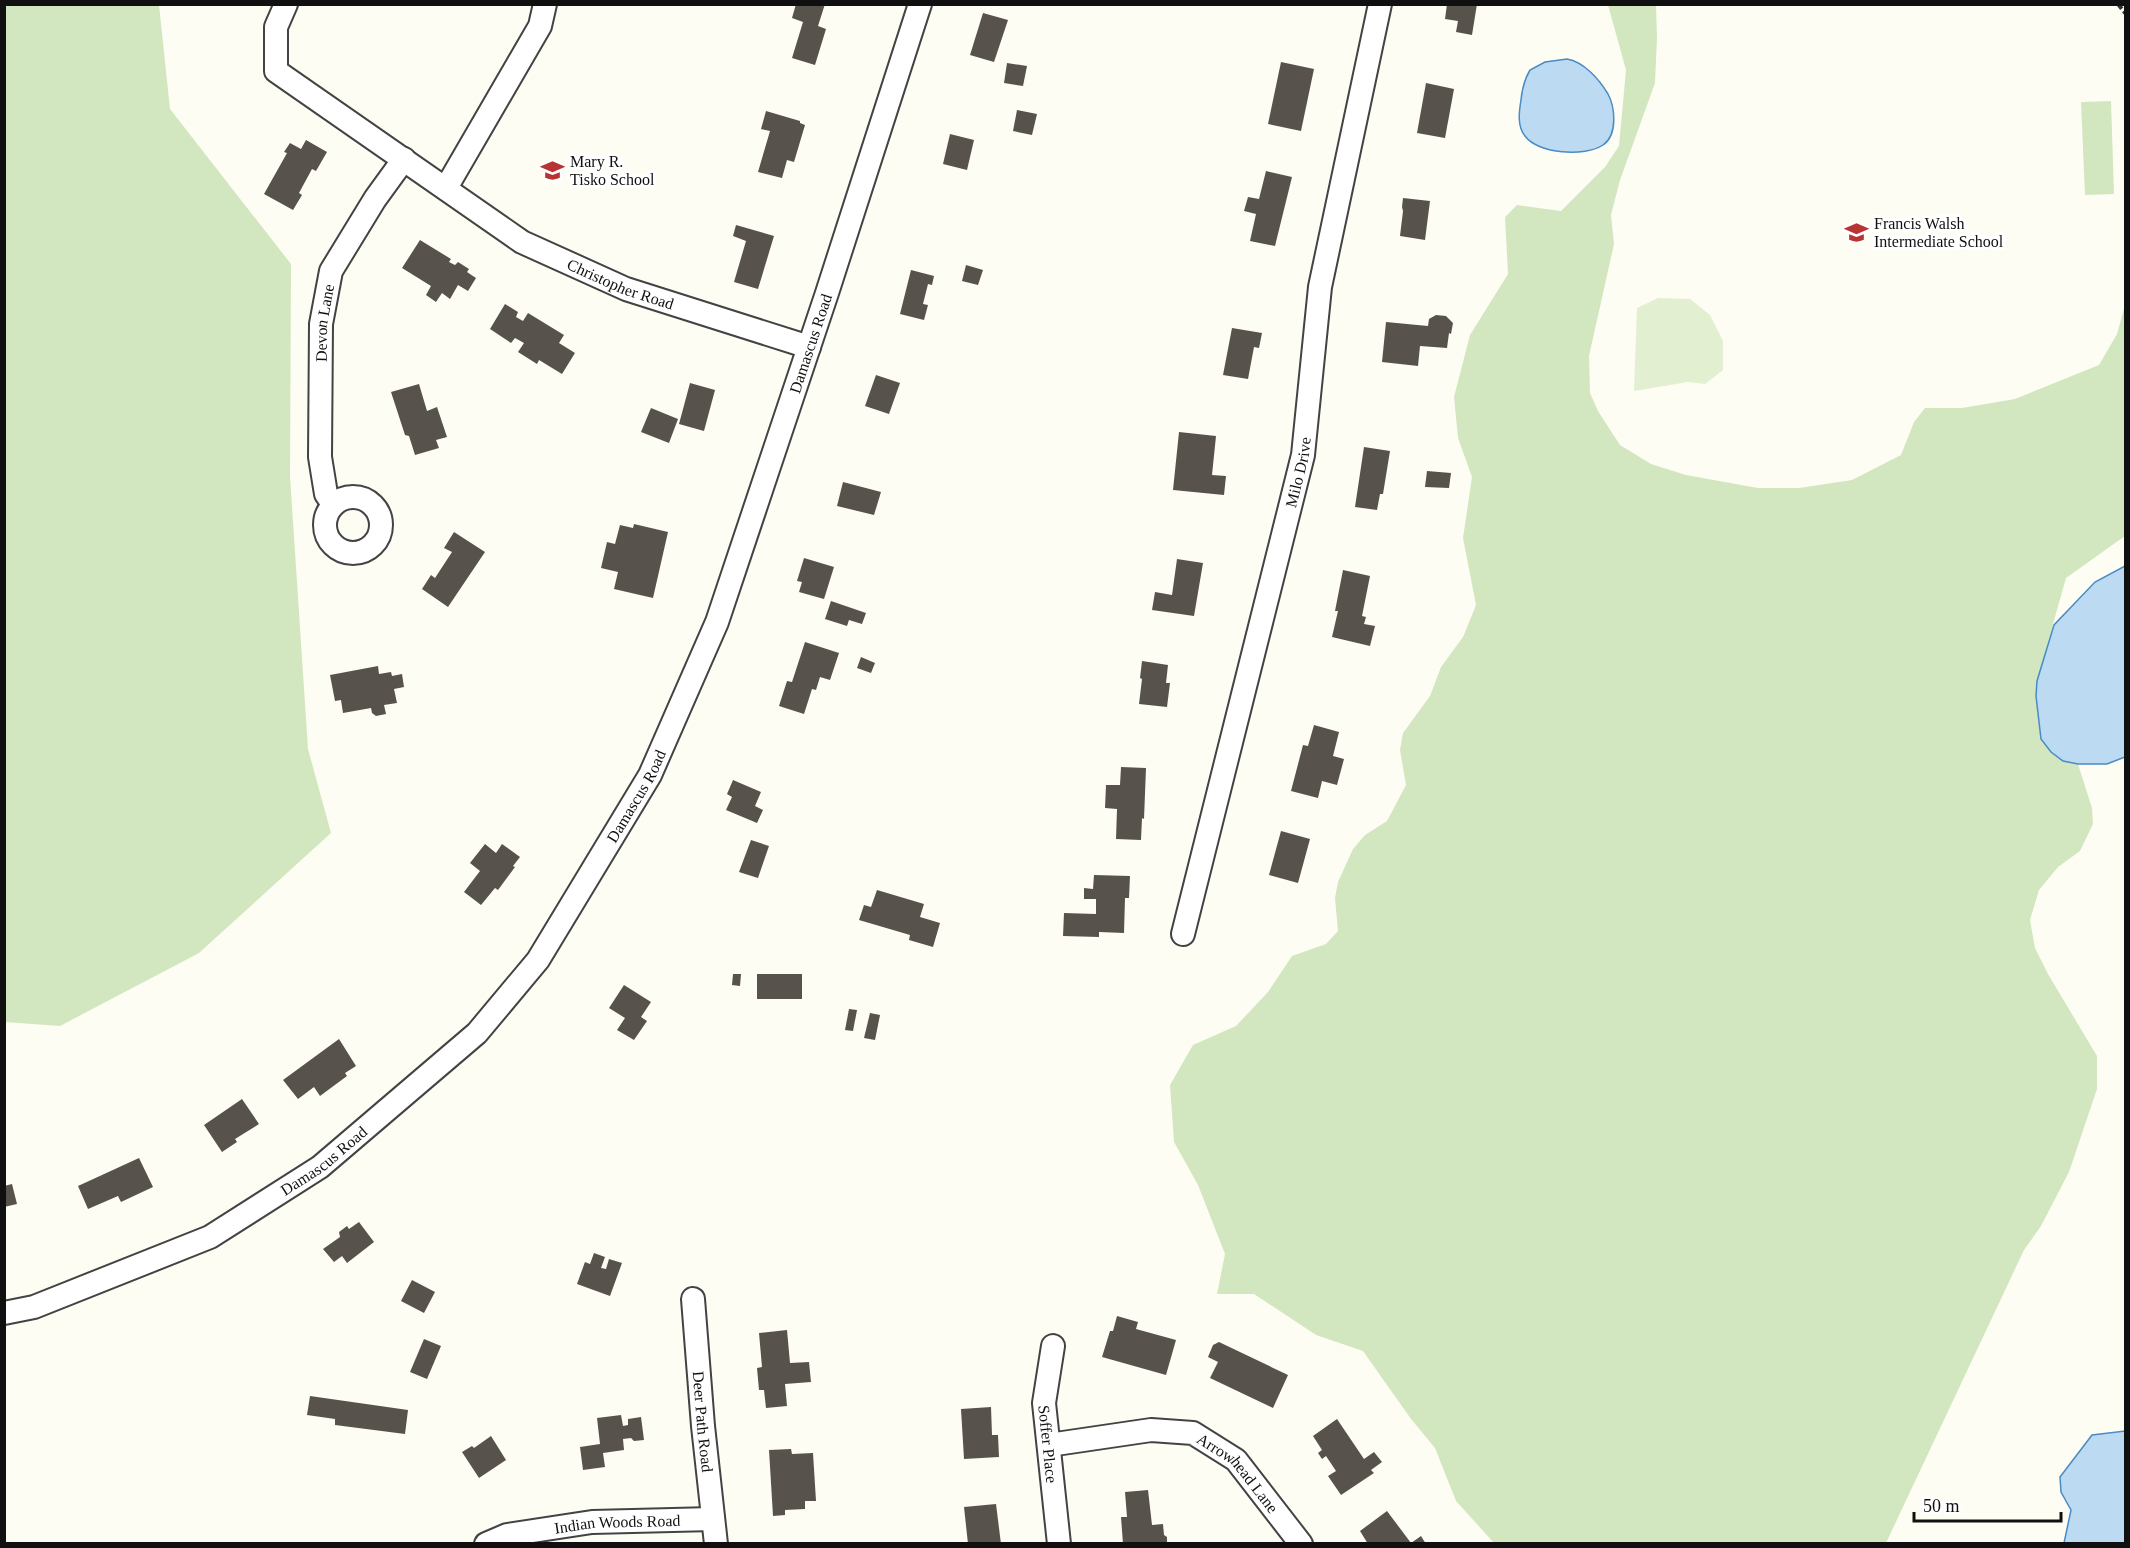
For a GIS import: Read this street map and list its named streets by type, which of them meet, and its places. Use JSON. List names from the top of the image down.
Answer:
{
  "streets": {
    "street": [
      "Christopher Road",
      "Devon Lane",
      "Damascus Road",
      "Milo Drive",
      "Deer Path Road",
      "Soffer Place",
      "Arrowhead Lane",
      "Indian Woods Road"
    ]
  },
  "crossings": [
    ["Christopher Road", "Devon Lane"],
    ["Christopher Road", "Damascus Road"],
    ["Deer Path Road", "Indian Woods Road"],
    ["Soffer Place", "Arrowhead Lane"]
  ],
  "places": {
    "school or university": ["Mary R. Tisko School", "Francis Walsh Intermediate School"]
  },
  "scale_bar": "50 m"
}
